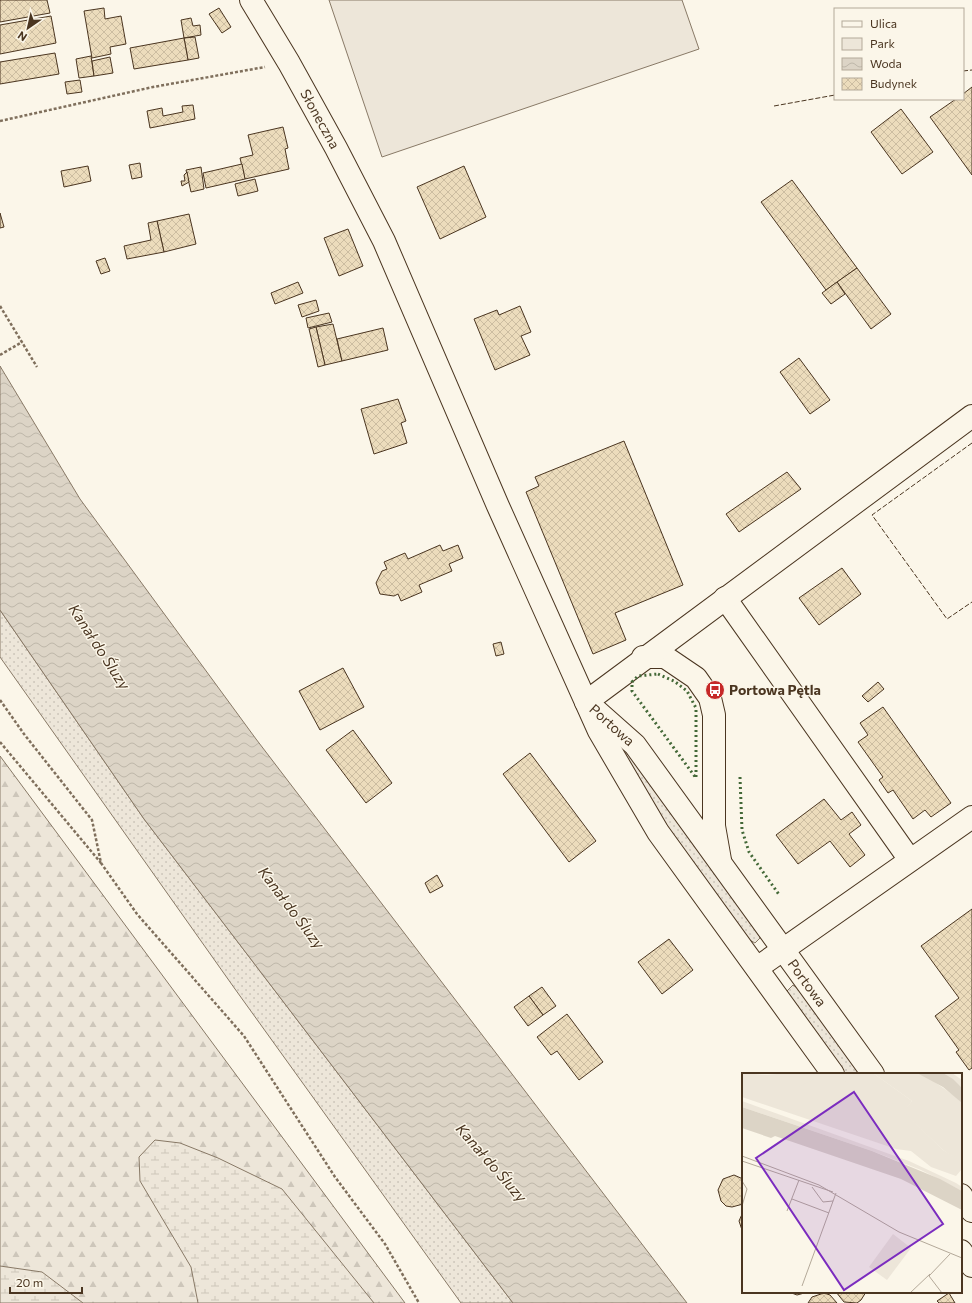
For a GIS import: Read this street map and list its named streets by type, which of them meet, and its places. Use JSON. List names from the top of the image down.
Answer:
{
  "streets": {
    "street": ["Słoneczna", "Portowa"]
  },
  "crossings": [
    ["Słoneczna", "Portowa"]
  ],
  "water": ["Kanał do Śluzy"],
  "places": {
    "bus stop": ["Portowa Pętla"]
  },
  "legend": [
    "Ulica",
    "Park",
    "Woda",
    "Budynek"
  ],
  "scale_bar": "20 m",
  "north": "bottom left"
}
